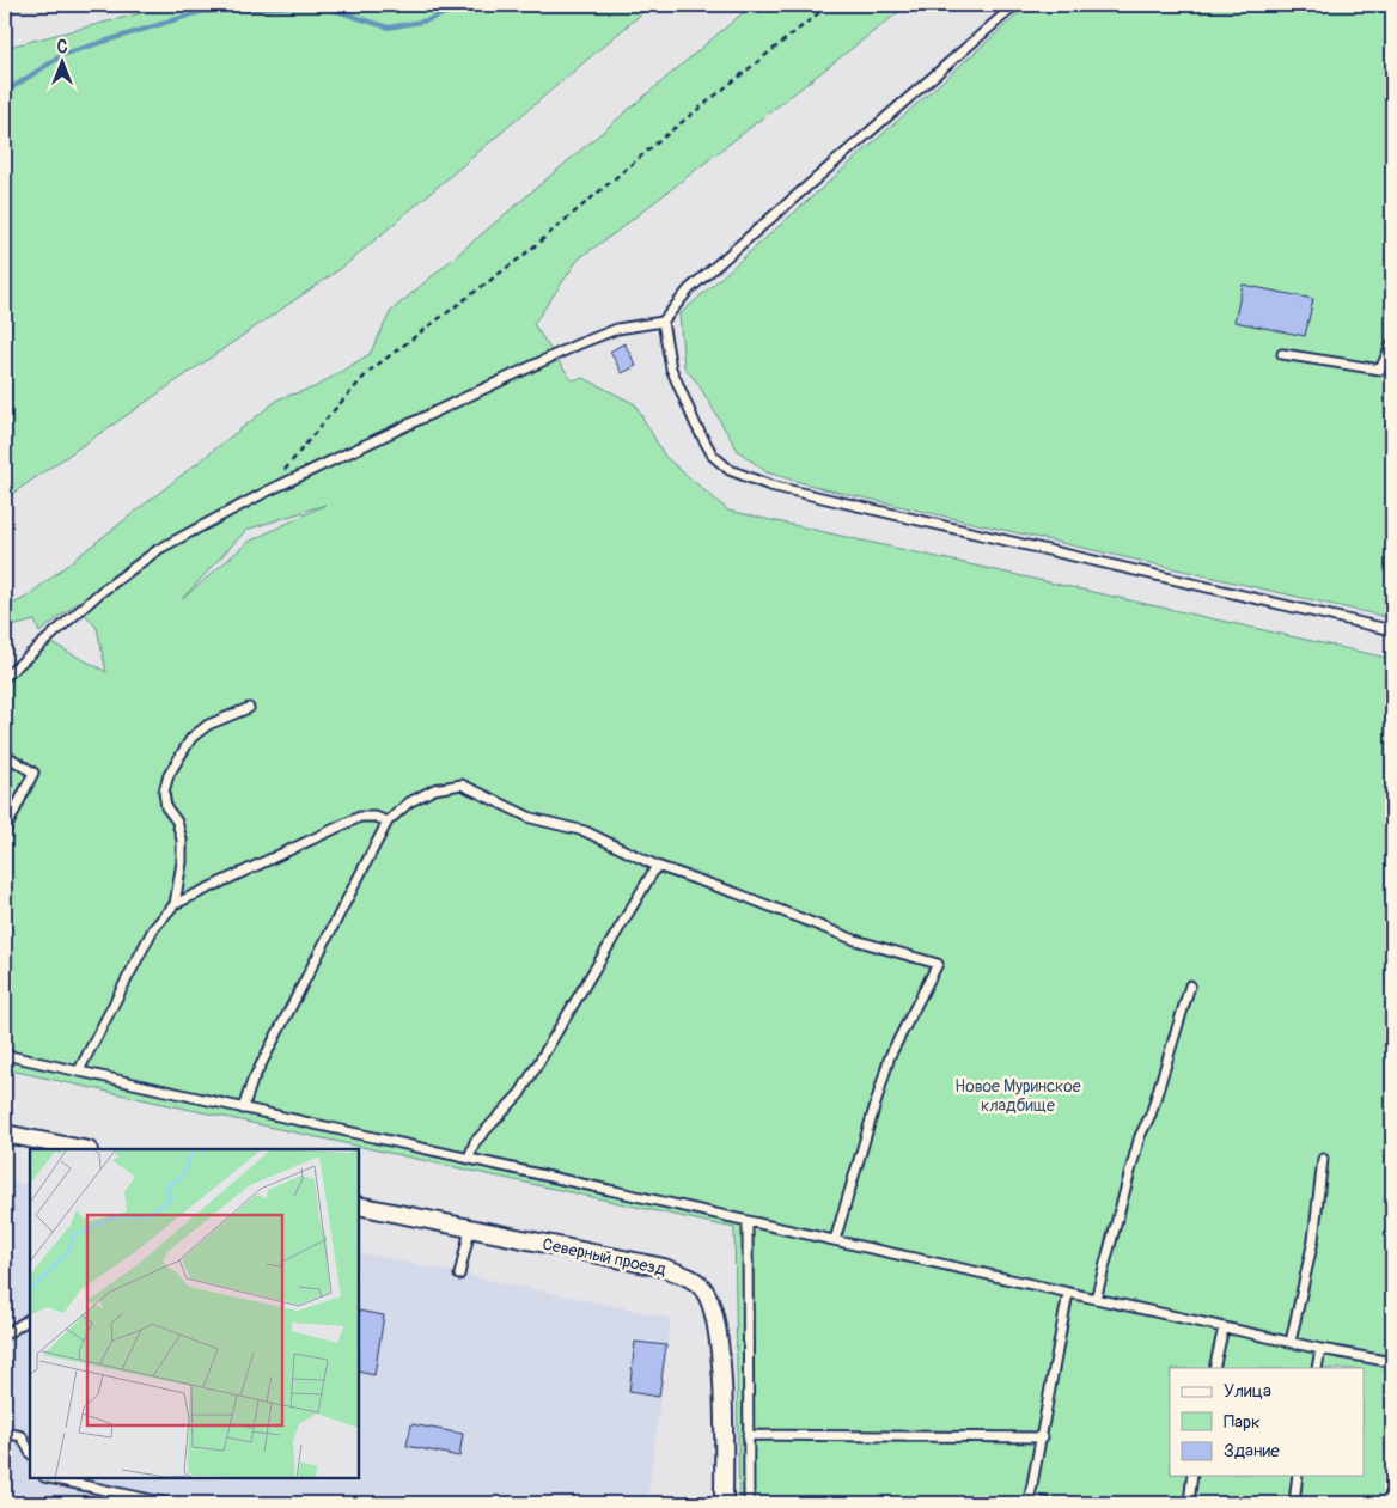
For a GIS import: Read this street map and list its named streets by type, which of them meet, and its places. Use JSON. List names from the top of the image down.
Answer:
{
  "streets": {
    "street": ["Северный проезд"]
  },
  "parks": ["Новое Муринское кладбище"],
  "legend": ["Улица", "Парк", "Здание"],
  "north": "top"
}
